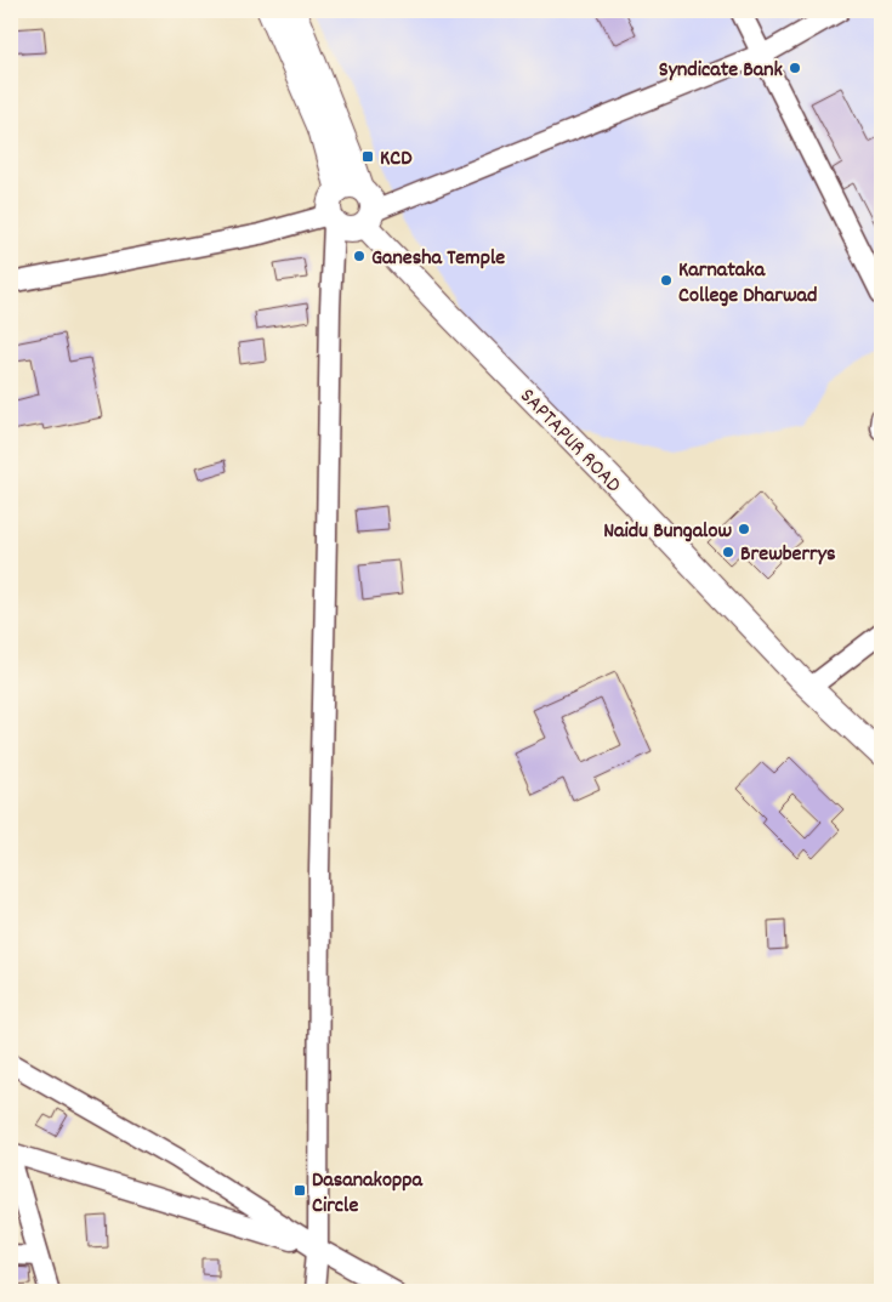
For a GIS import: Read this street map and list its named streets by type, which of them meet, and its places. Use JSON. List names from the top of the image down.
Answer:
{
  "streets": {
    "main road": ["SAPTAPUR ROAD"]
  },
  "places": {
    "other": [
      "Syndicate Bank",
      "Ganesha Temple",
      "Karnataka College Dharwad",
      "Naidu Bungalow",
      "Brewberrys"
    ],
    "transit": ["KCD", "Dasanakoppa Circle"]
  }
}
